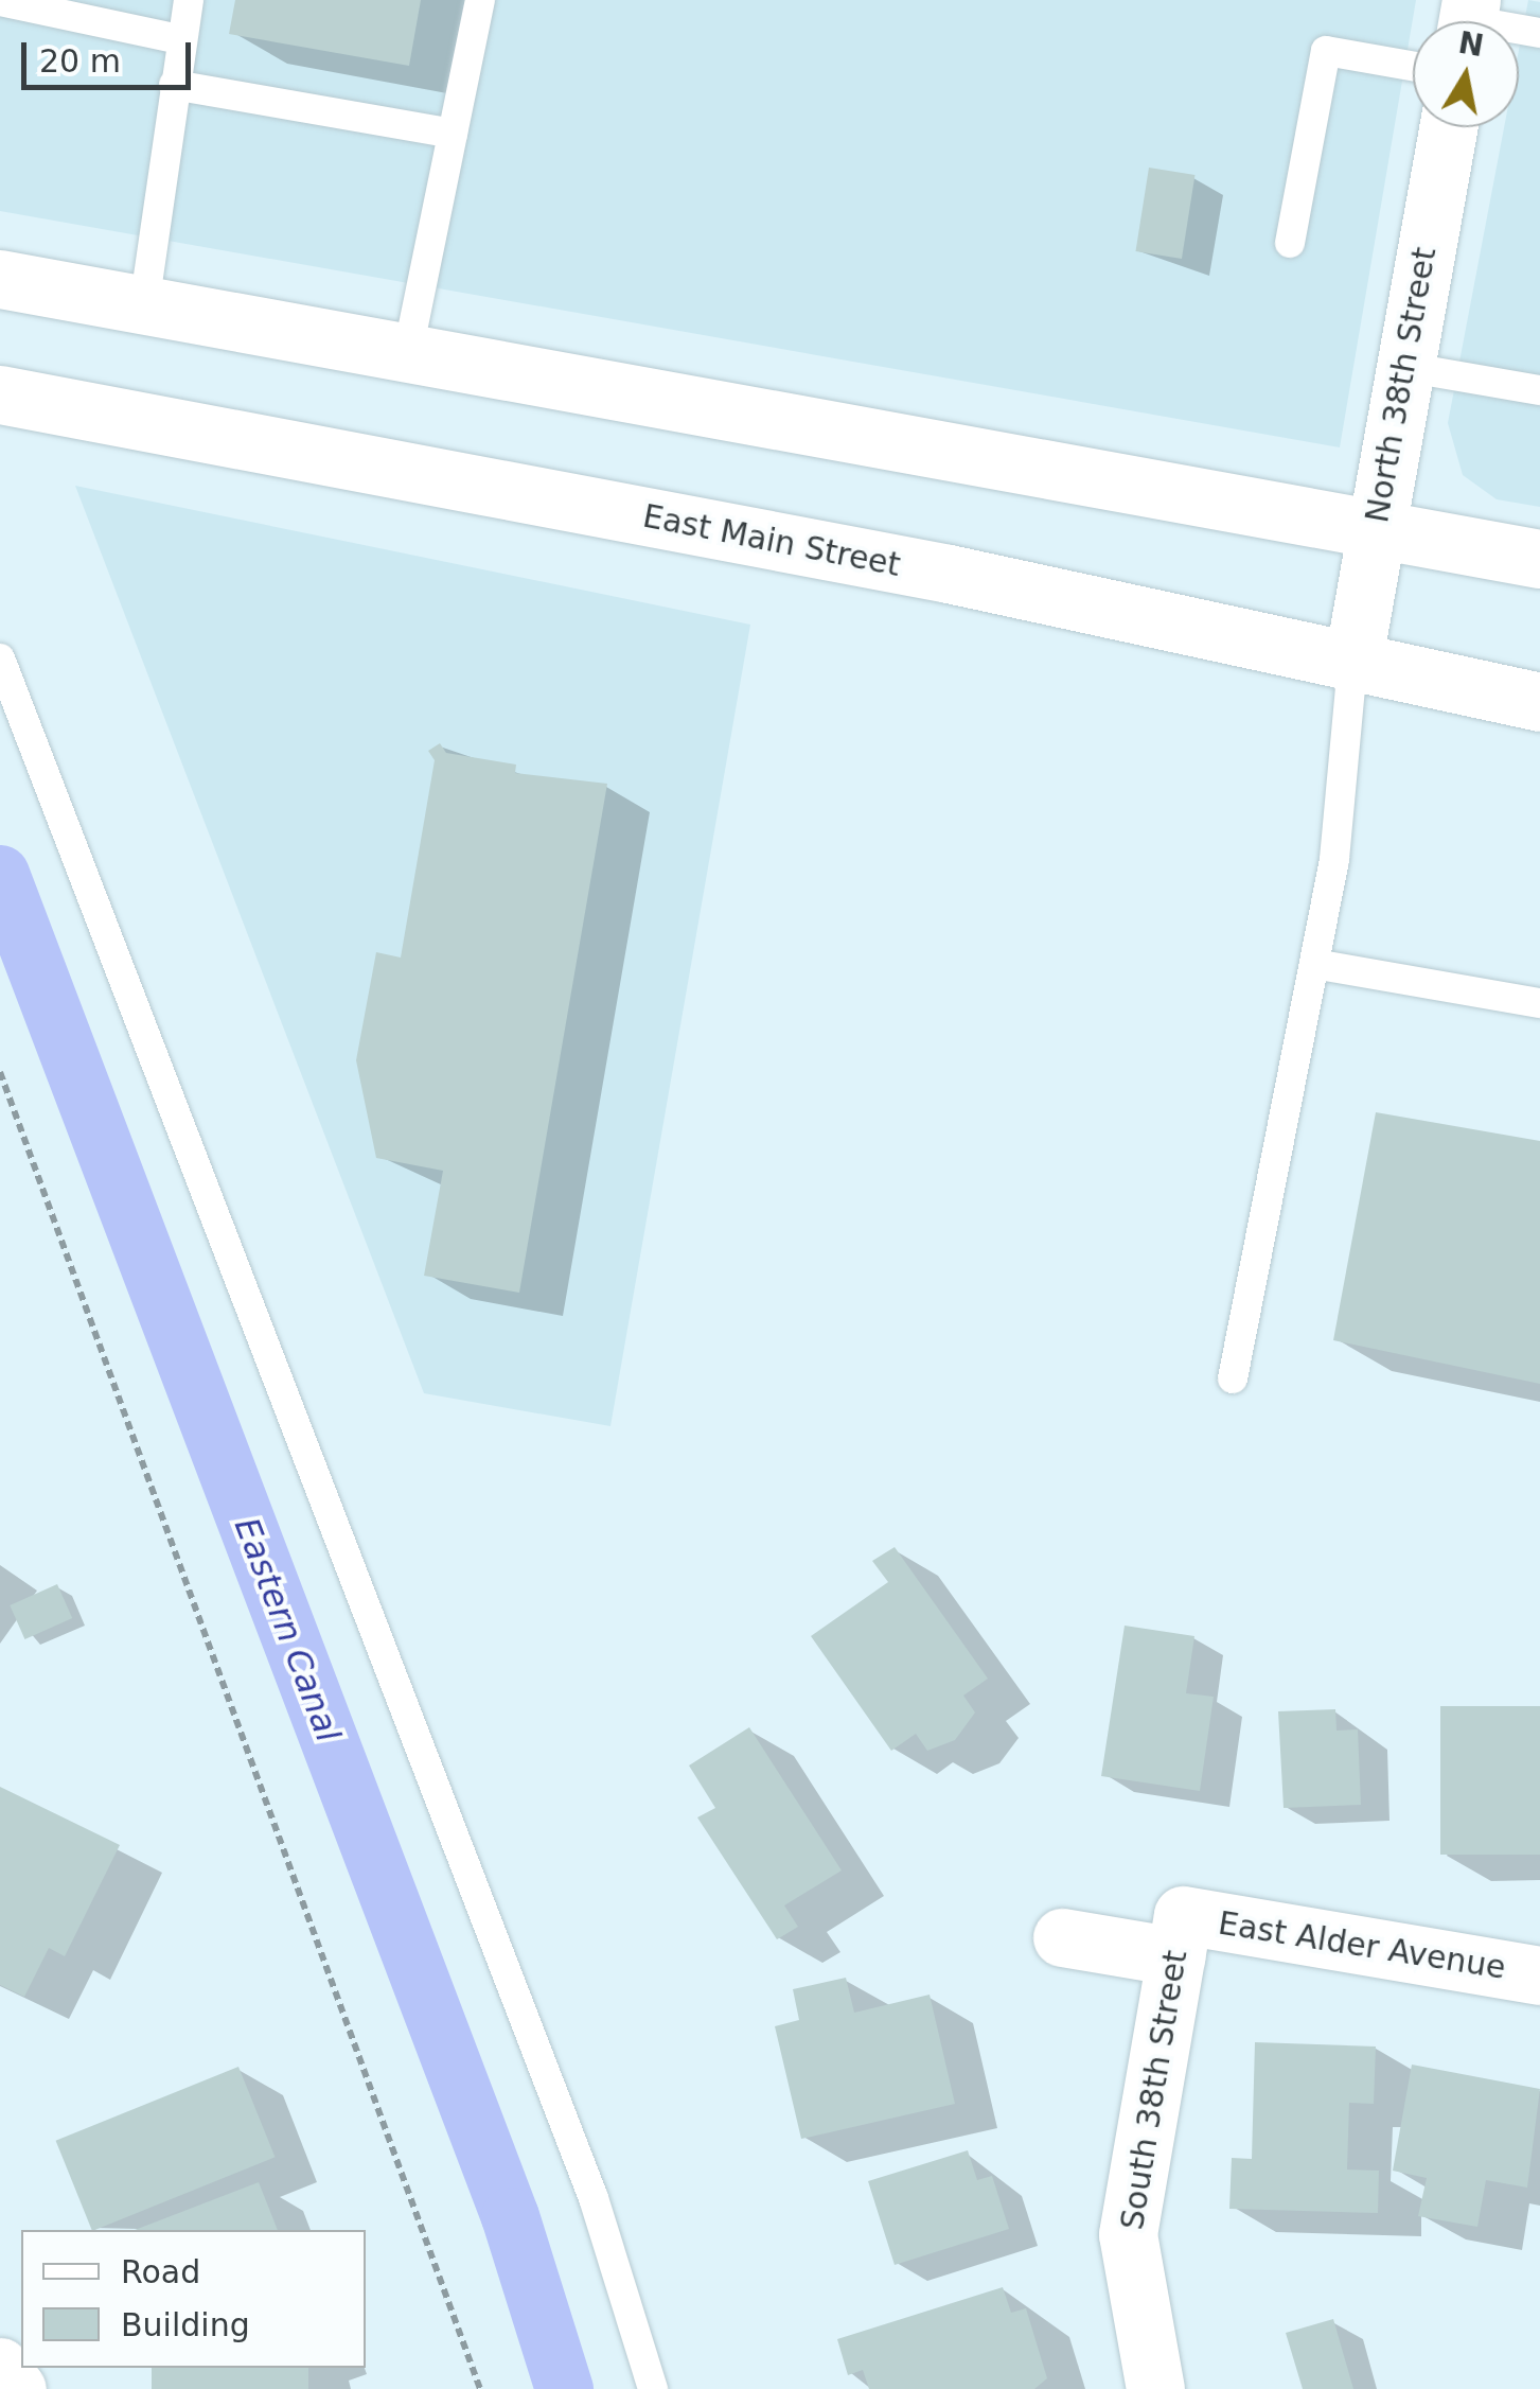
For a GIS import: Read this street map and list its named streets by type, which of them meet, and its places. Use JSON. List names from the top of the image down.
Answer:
{
  "streets": {
    "main road": [
      "North 38th Street",
      "East Main Street",
      "East Alder Avenue",
      "South 38th Street"
    ]
  },
  "crossings": [
    ["North 38th Street", "East Main Street"],
    ["East Alder Avenue", "South 38th Street"]
  ],
  "water": ["Eastern Canal"],
  "legend": ["Road", "Building"],
  "scale_bar": "20 m",
  "north": "top"
}
